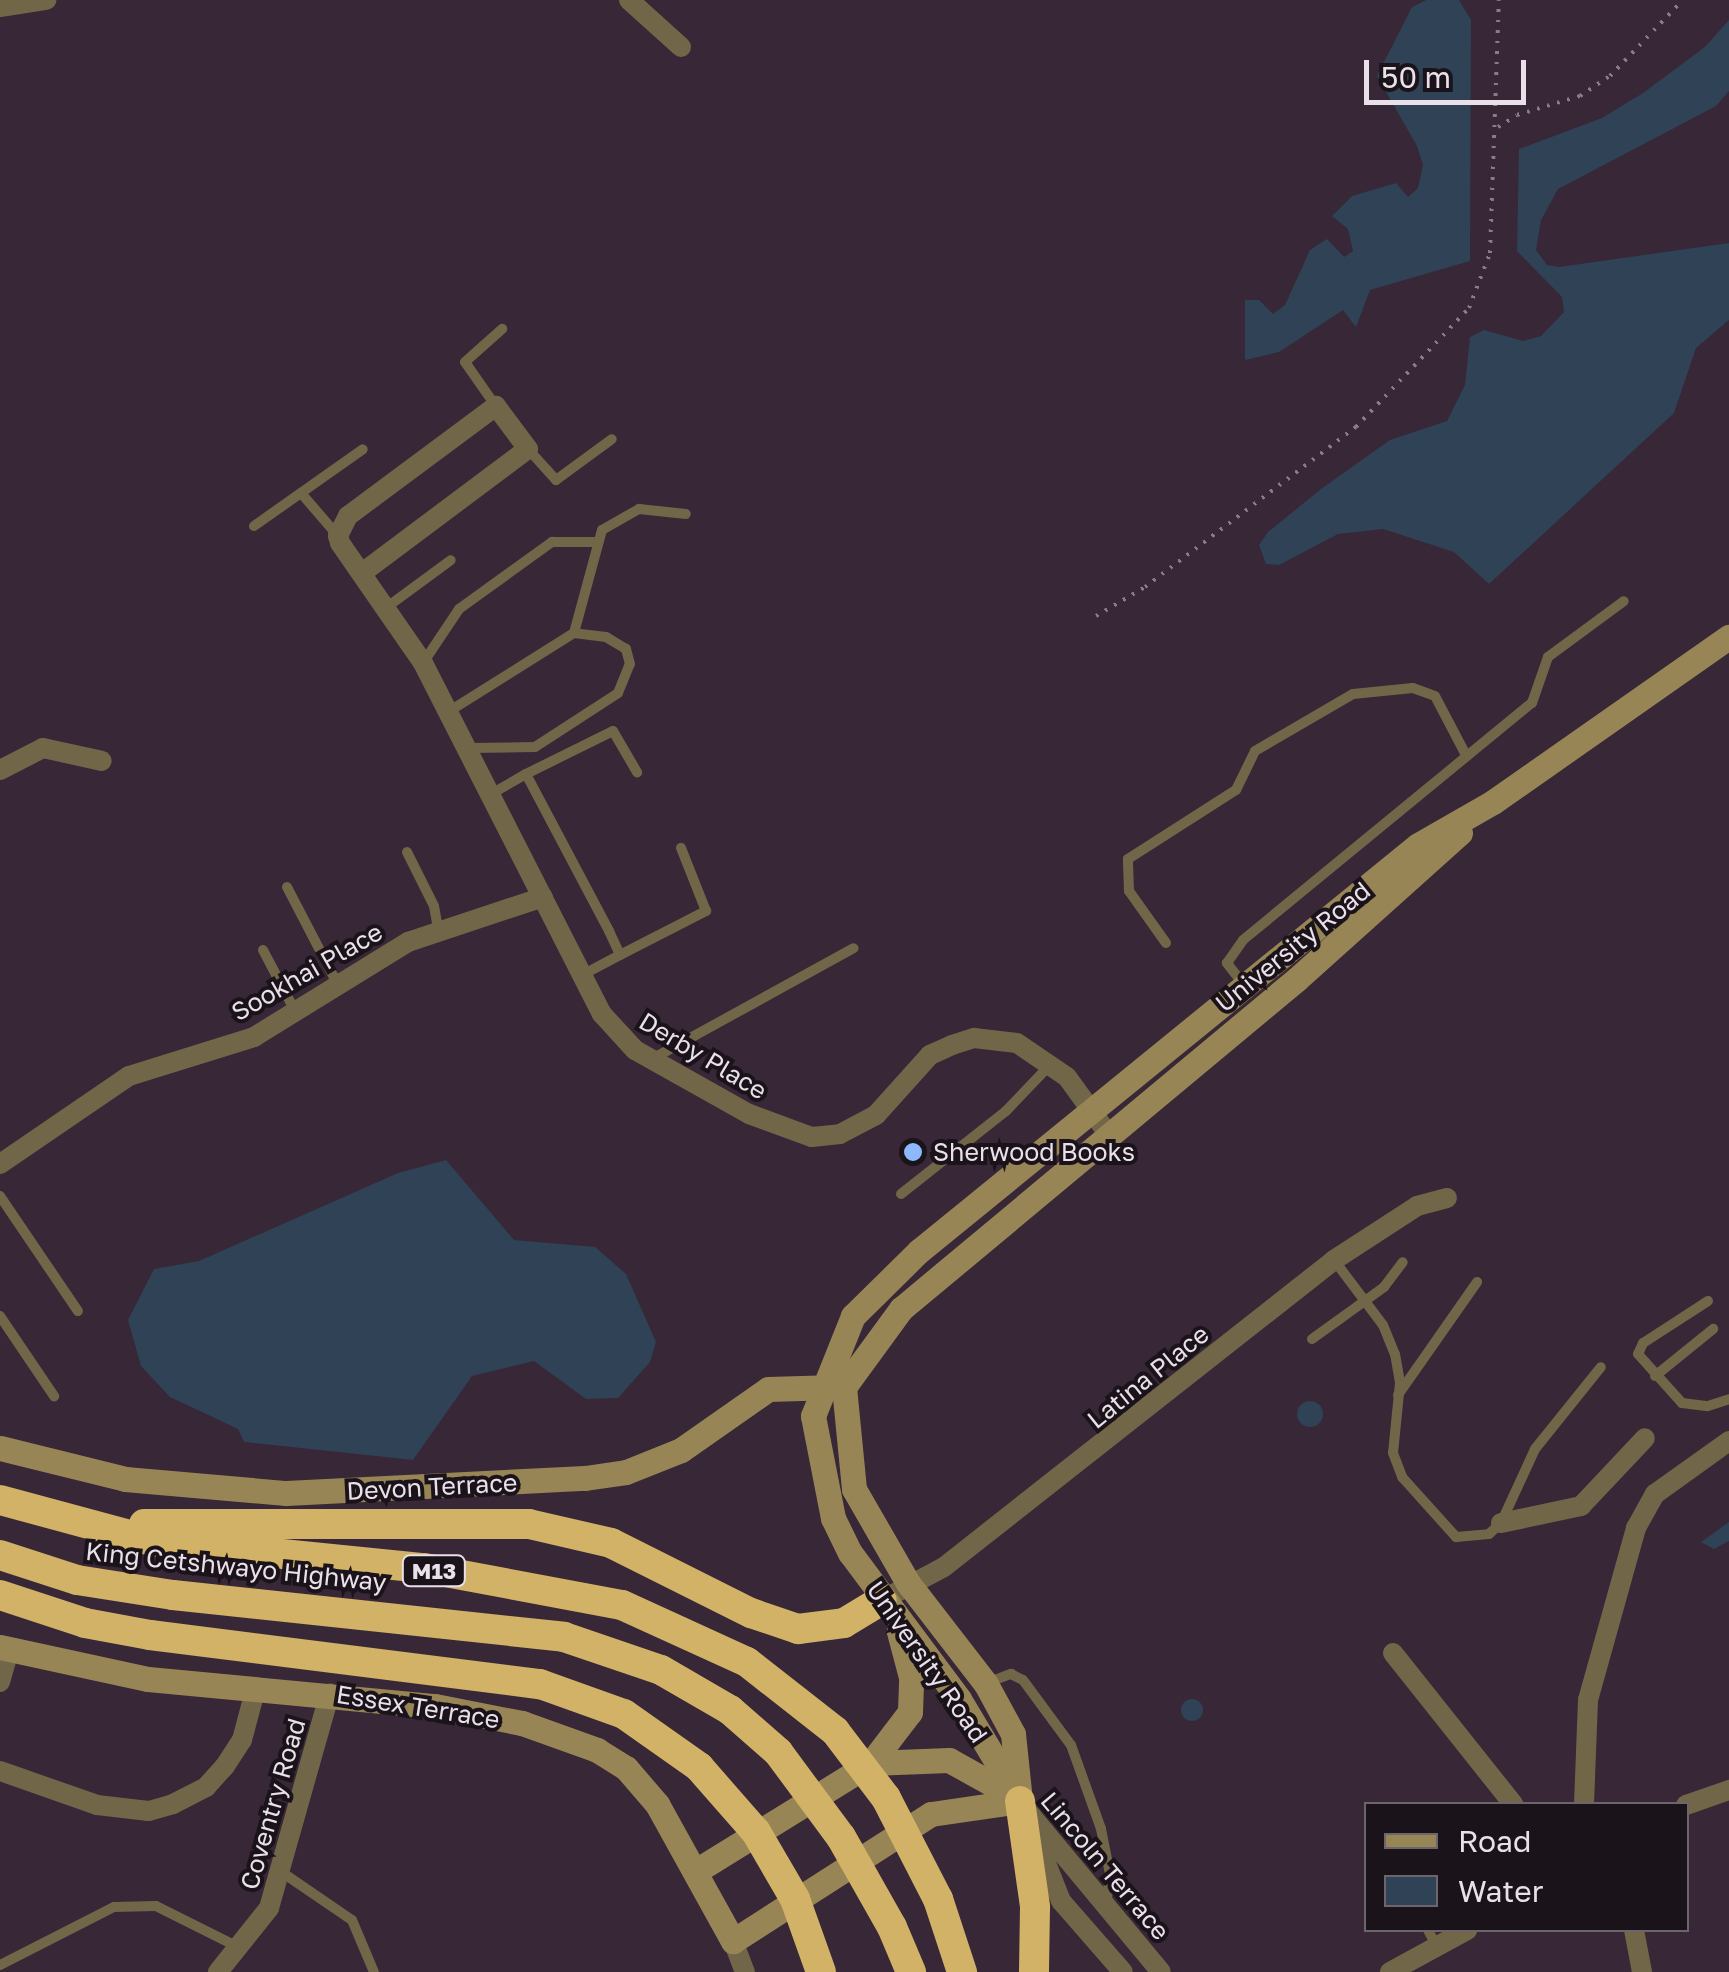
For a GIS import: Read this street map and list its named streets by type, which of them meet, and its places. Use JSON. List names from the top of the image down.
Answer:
{
  "streets": {
    "highway": ["King Cetshwayo Highway", "M13"],
    "street": [
      "University Road",
      "Sookhai Place",
      "Derby Place",
      "Latina Place",
      "Devon Terrace",
      "Essex Terrace",
      "Coventry Road",
      "Lincoln Terrace"
    ]
  },
  "crossings": [
    ["University Road", "Derby Place"],
    ["University Road", "Latina Place"],
    ["University Road", "Devon Terrace"],
    ["University Road", "Lincoln Terrace"],
    ["Sookhai Place", "Derby Place"],
    ["Essex Terrace", "Coventry Road"]
  ],
  "places": ["Sherwood Books"],
  "legend": ["Road", "Water"],
  "scale_bar": "50 m"
}
